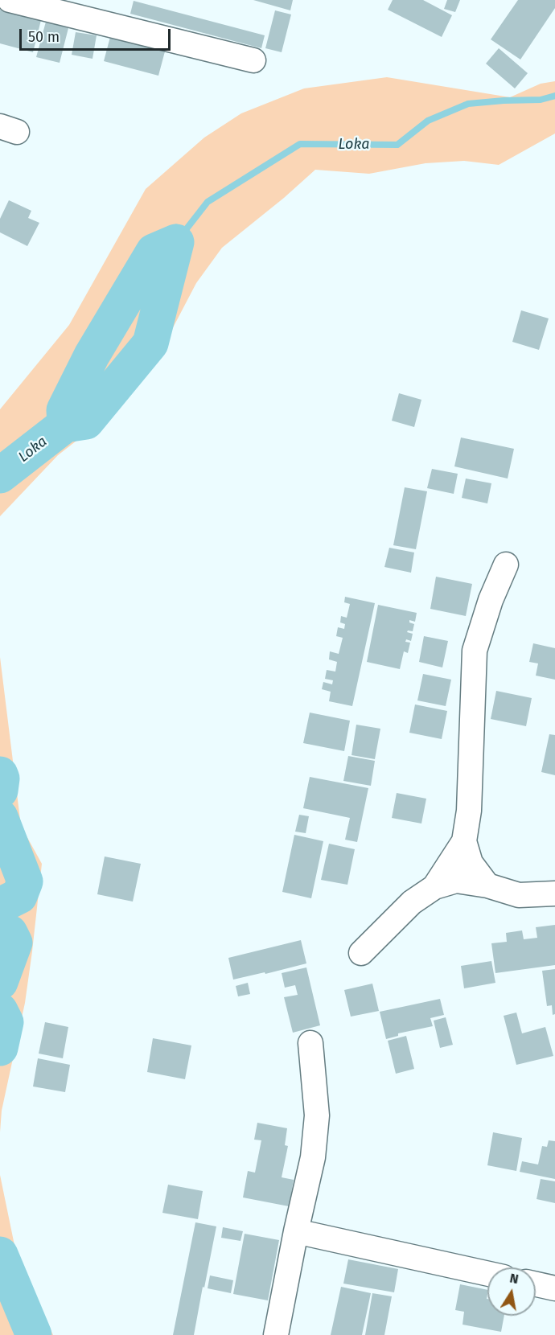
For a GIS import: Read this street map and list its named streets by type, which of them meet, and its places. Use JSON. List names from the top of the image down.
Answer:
{
  "water": ["Loka"],
  "scale_bar": "50 m",
  "north": "top"
}
